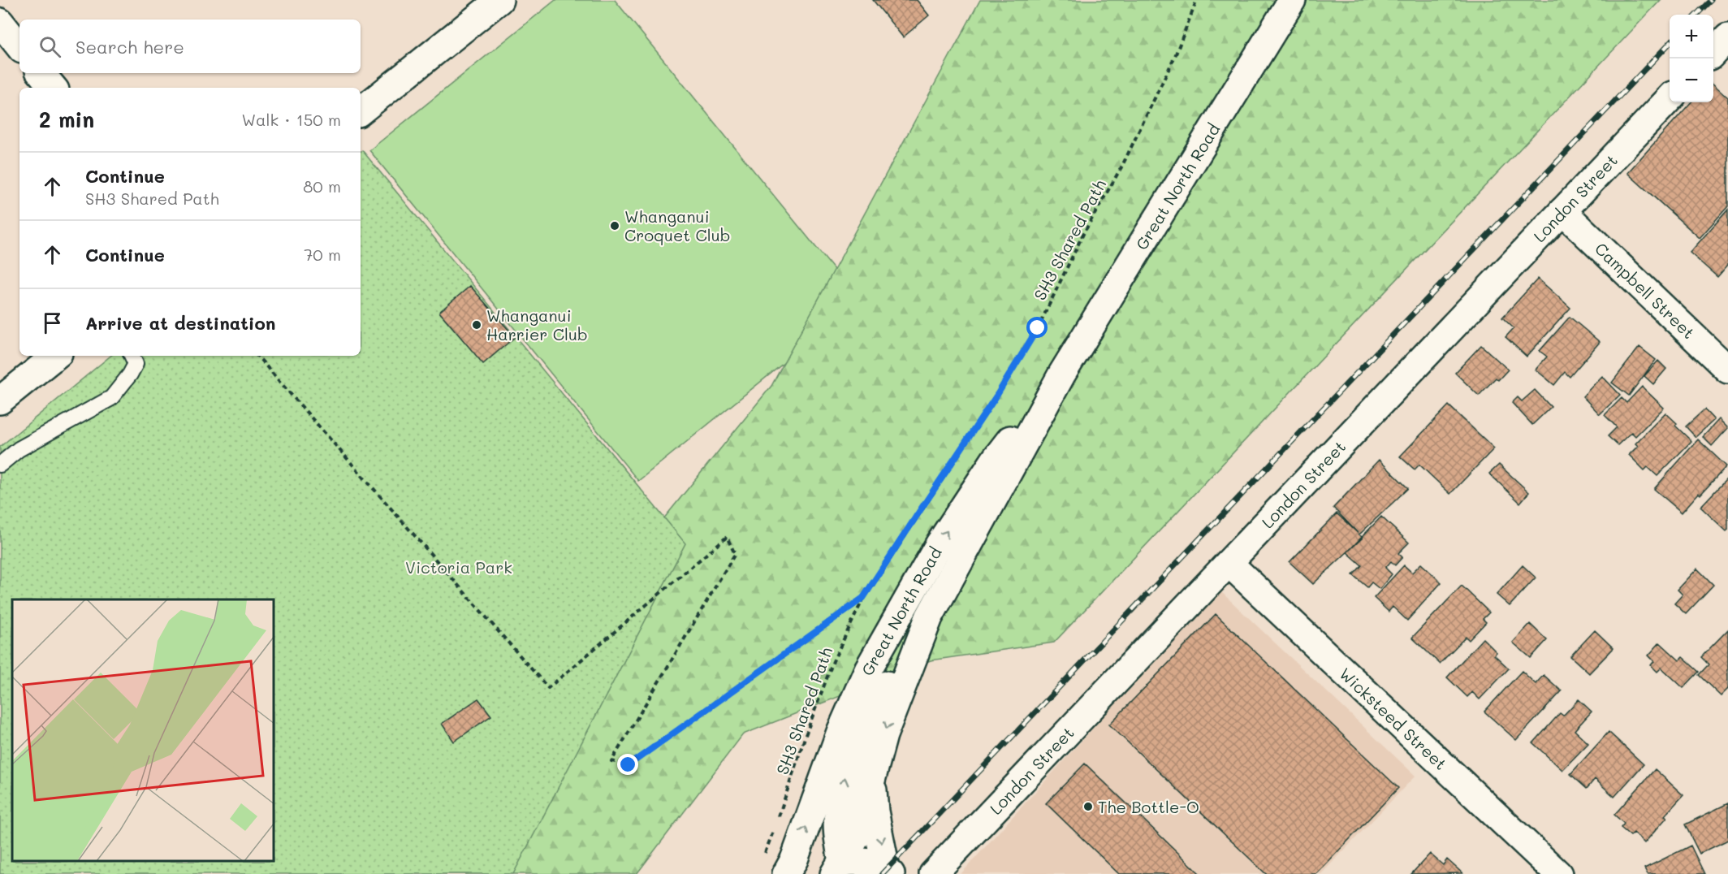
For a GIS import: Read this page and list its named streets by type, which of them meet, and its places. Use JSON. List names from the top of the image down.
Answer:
{
  "streets": {
    "main road": [
      "Great North Road",
      "London Street",
      "Campbell Street",
      "Wicksteed Street"
    ],
    "path": ["SH3 Shared Path"]
  },
  "crossings": [
    ["London Street", "Campbell Street"],
    ["London Street", "Wicksteed Street"]
  ],
  "parks": ["Victoria Park"],
  "places": ["Whanganui Croquet Club", "Whanganui Harrier Club", "The Bottle-O"],
  "page": {
    "map_buttons": ["+", "−"],
    "search": "Search here",
    "heading": ["2 min", "Walk · 150 m"],
    "list": [
      ["Continue", "SH3 Shared Path", "80 m"],
      ["Continue", "70 m"],
      "Arrive at destination"
    ]
  }
}
